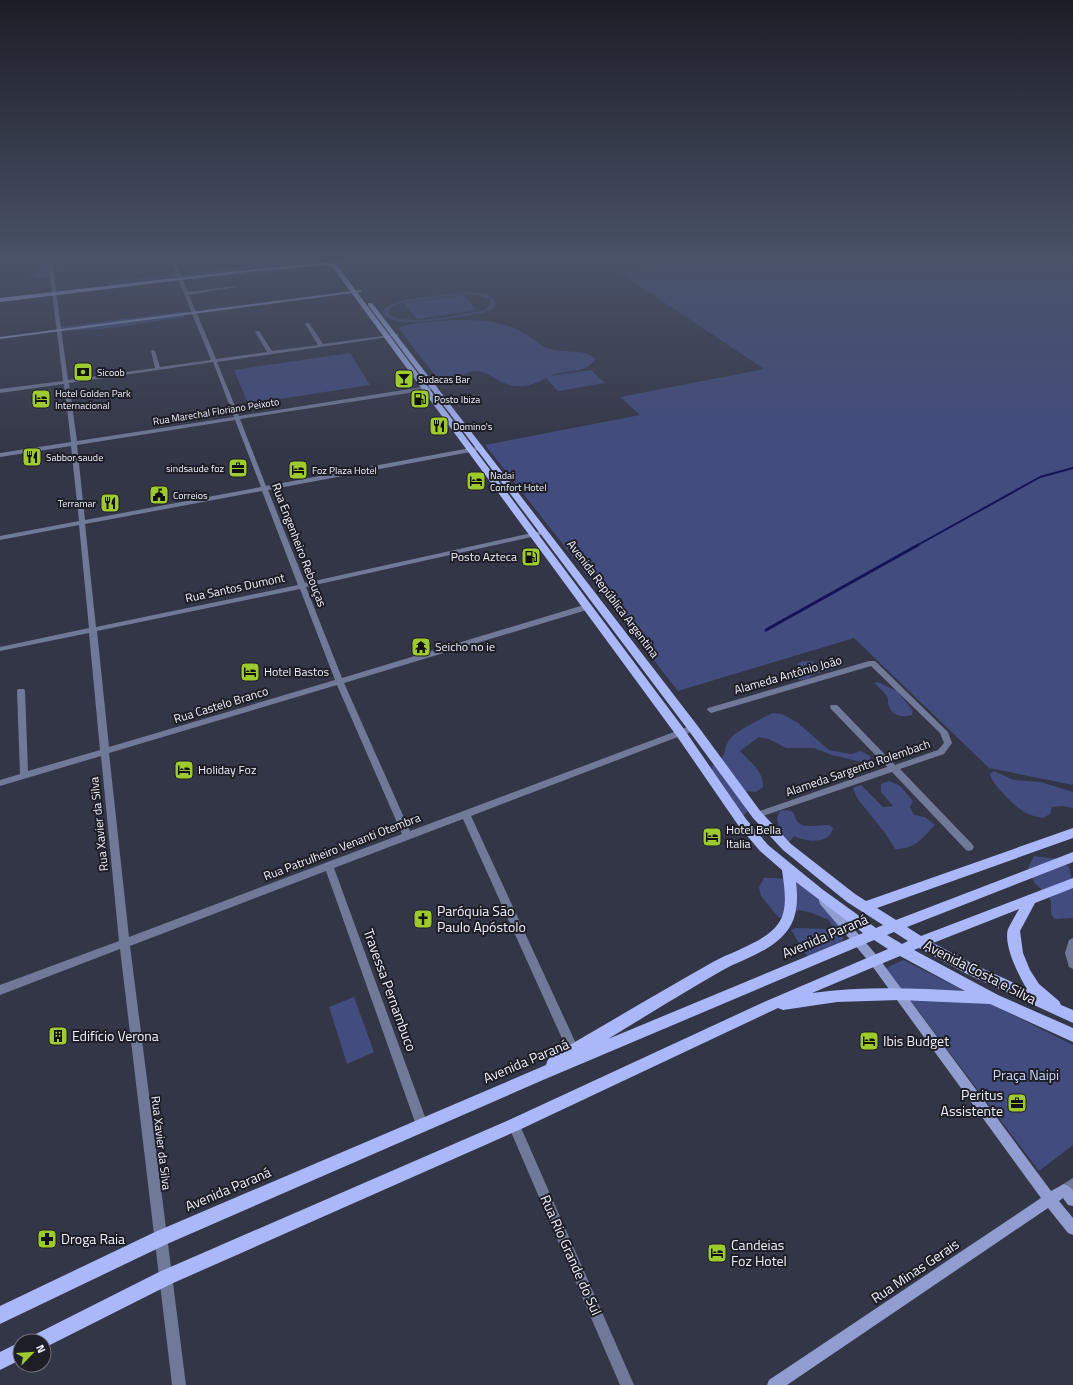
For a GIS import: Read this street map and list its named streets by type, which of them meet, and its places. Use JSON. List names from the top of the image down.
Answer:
{
  "streets": {
    "main road": ["Avenida República Argentina", "Avenida Paraná", "Avenida Costa e Silva"],
    "street": [
      "Rua Marechal Floriano Peixoto",
      "Rua Engenheiro Rebouças",
      "Rua Santos Dumont",
      "Alameda Antônio João",
      "Rua Castelo Branco",
      "Alameda Sargento Rolembach",
      "Rua Xavier da Silva",
      "Rua Patrulheiro Venanti Otembra",
      "Travessa Pernambuco",
      "Rua Rio Grande do Sul",
      "Rua Minas Gerais"
    ]
  },
  "crossings": [
    ["Rua Marechal Floriano Peixoto", "Rua Engenheiro Rebouças"],
    ["Rua Marechal Floriano Peixoto", "Avenida República Argentina"],
    ["Rua Marechal Floriano Peixoto", "Rua Xavier da Silva"],
    ["Rua Engenheiro Rebouças", "Rua Santos Dumont"],
    ["Rua Engenheiro Rebouças", "Rua Castelo Branco"],
    ["Rua Engenheiro Rebouças", "Rua Patrulheiro Venanti Otembra"],
    ["Rua Santos Dumont", "Avenida República Argentina"],
    ["Rua Santos Dumont", "Rua Xavier da Silva"],
    ["Avenida República Argentina", "Rua Castelo Branco"],
    ["Avenida República Argentina", "Alameda Sargento Rolembach"],
    ["Avenida República Argentina", "Rua Patrulheiro Venanti Otembra"],
    ["Avenida República Argentina", "Avenida Paraná"],
    ["Avenida República Argentina", "Avenida Costa e Silva"],
    ["Avenida República Argentina", "Rua Minas Gerais"],
    ["Alameda Antônio João", "Alameda Sargento Rolembach"],
    ["Rua Castelo Branco", "Rua Xavier da Silva"],
    ["Rua Xavier da Silva", "Rua Patrulheiro Venanti Otembra"],
    ["Rua Xavier da Silva", "Avenida Paraná"],
    ["Rua Patrulheiro Venanti Otembra", "Travessa Pernambuco"],
    ["Avenida Paraná", "Avenida Costa e Silva"],
    ["Avenida Paraná", "Travessa Pernambuco"]
  ],
  "parks": ["Praça Naipi"],
  "places": {
    "bank": ["Sicoob"],
    "bar": ["Sudacas Bar"],
    "hotel": [
      "Hotel Golden Park Internacional",
      "Foz Plaza Hotel",
      "Nadai Confort Hotel",
      "Hotel Bastos",
      "Holiday Foz",
      "Hotel Bella Italia",
      "Ibis Budget",
      "Candeias Foz Hotel"
    ],
    "fuel station": ["Posto Ibiza", "Posto Azteca"],
    "restaurant": ["Domino's", "Sabbor saude", "Terramar"],
    "office": ["sindsaude foz", "Peritus Assistente"],
    "public building": ["Correios"],
    "temple": ["Seicho no ie"],
    "church": ["Paróquia São Paulo Apóstolo"],
    "building": ["Edifício Verona"],
    "pharmacy": ["Droga Raia"]
  },
  "north": "top right"
}
